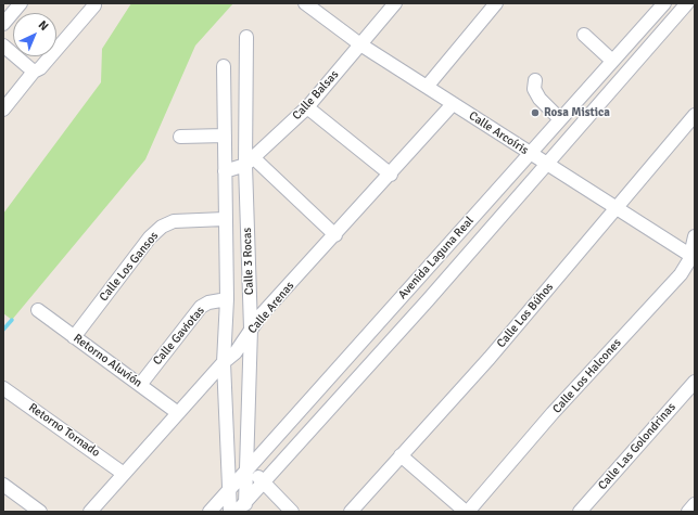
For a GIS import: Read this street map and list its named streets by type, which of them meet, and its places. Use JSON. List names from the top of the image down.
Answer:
{
  "streets": {
    "street": [
      "Calle Balsas",
      "Calle Arcoíris",
      "Avenida Laguna Real",
      "Calle 3 Rocas",
      "Calle Los Gansos",
      "Calle Arenas",
      "Calle Los Búhos",
      "Calle Gaviotas",
      "Retorno Aluvión",
      "Calle Los Halcones",
      "Retorno Tornado",
      "Calle Las Golondrinas"
    ]
  },
  "crossings": [
    ["Calle Balsas", "Calle Arcoíris"],
    ["Calle Balsas", "Calle 3 Rocas"],
    ["Calle Arcoíris", "Avenida Laguna Real"],
    ["Calle Arcoíris", "Calle Arenas"],
    ["Calle Arcoíris", "Calle Los Búhos"],
    ["Calle Arcoíris", "Calle Los Halcones"],
    ["Avenida Laguna Real", "Calle 3 Rocas"],
    ["Calle 3 Rocas", "Calle Los Gansos"],
    ["Calle 3 Rocas", "Calle Arenas"],
    ["Calle 3 Rocas", "Calle Gaviotas"],
    ["Calle Los Gansos", "Retorno Aluvión"],
    ["Calle Arenas", "Retorno Aluvión"],
    ["Calle Arenas", "Retorno Tornado"],
    ["Calle Gaviotas", "Retorno Aluvión"]
  ],
  "places": ["Rosa Mistica"],
  "north": "top right"
}
